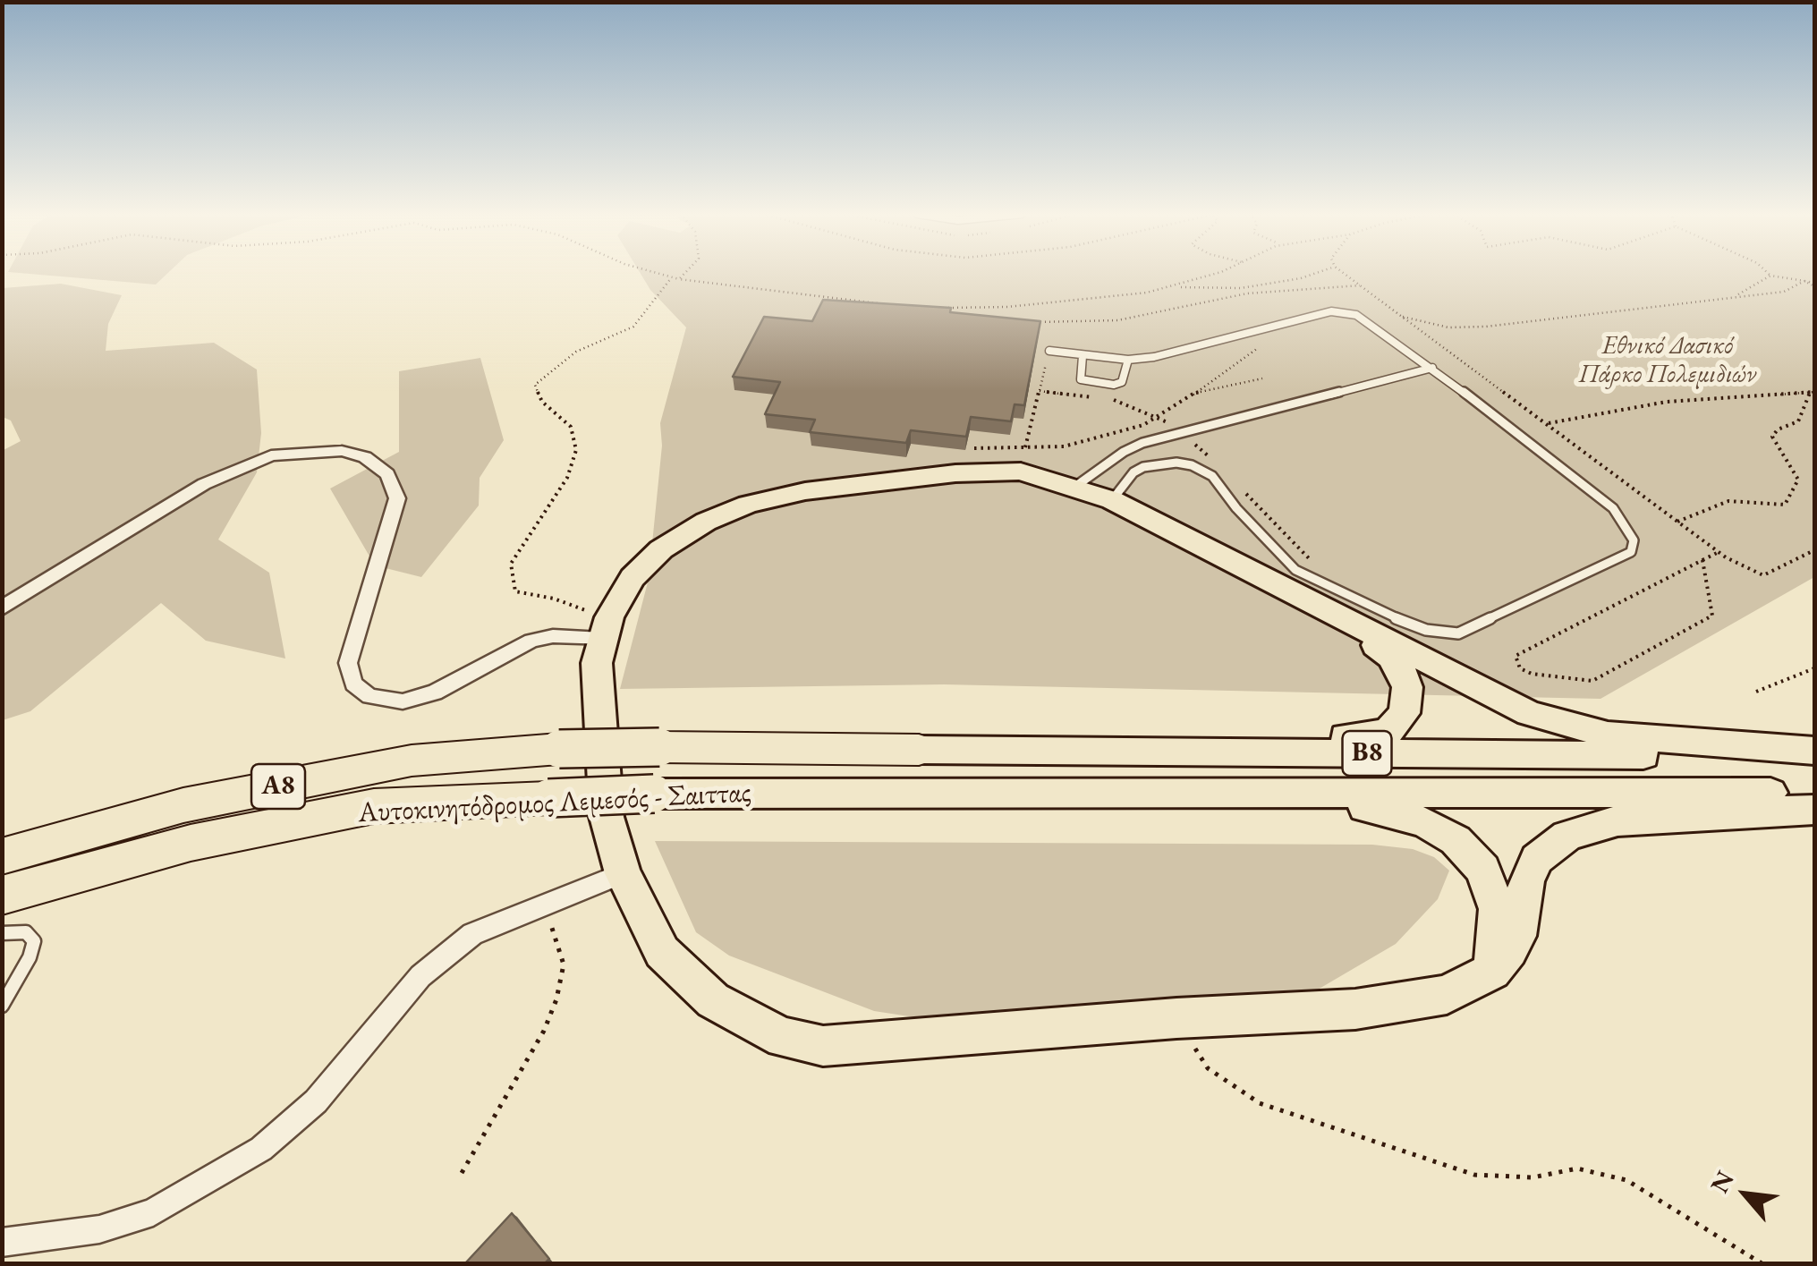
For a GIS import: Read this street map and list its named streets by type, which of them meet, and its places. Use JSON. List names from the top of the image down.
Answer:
{
  "streets": {
    "highway": ["B8", "A8", "Αυτοκινητόδρομος Λεμεσός - Σαιττας"]
  },
  "crossings": [
    ["B8", "Αυτοκινητόδρομος Λεμεσός - Σαιττας"]
  ],
  "parks": ["Εθνικό Δασικό Πάρκο Πολεμιδιών"],
  "north": "top left"
}
